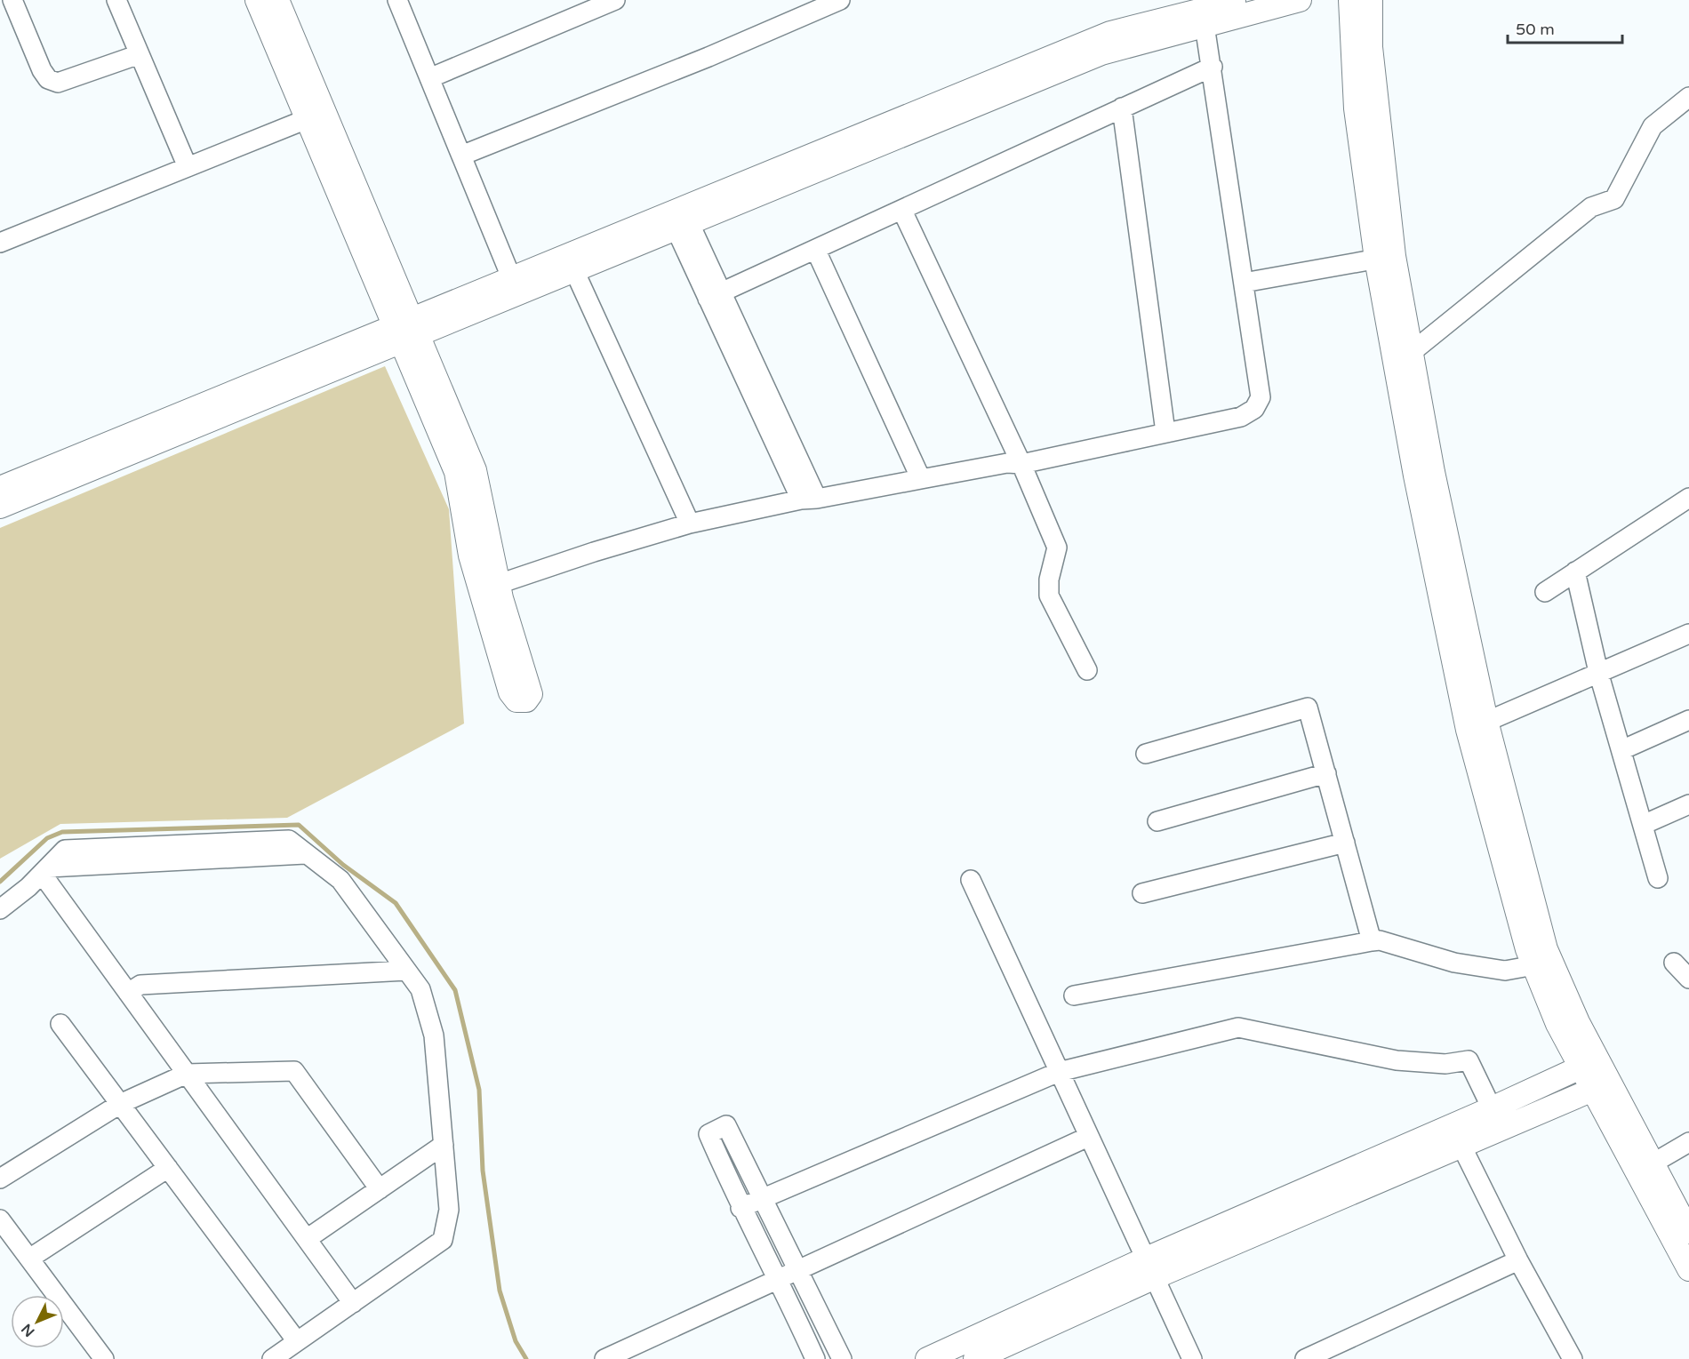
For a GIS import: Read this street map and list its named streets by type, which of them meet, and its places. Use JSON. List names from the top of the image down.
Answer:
{
  "scale_bar": "50 m",
  "north": "bottom left"
}
